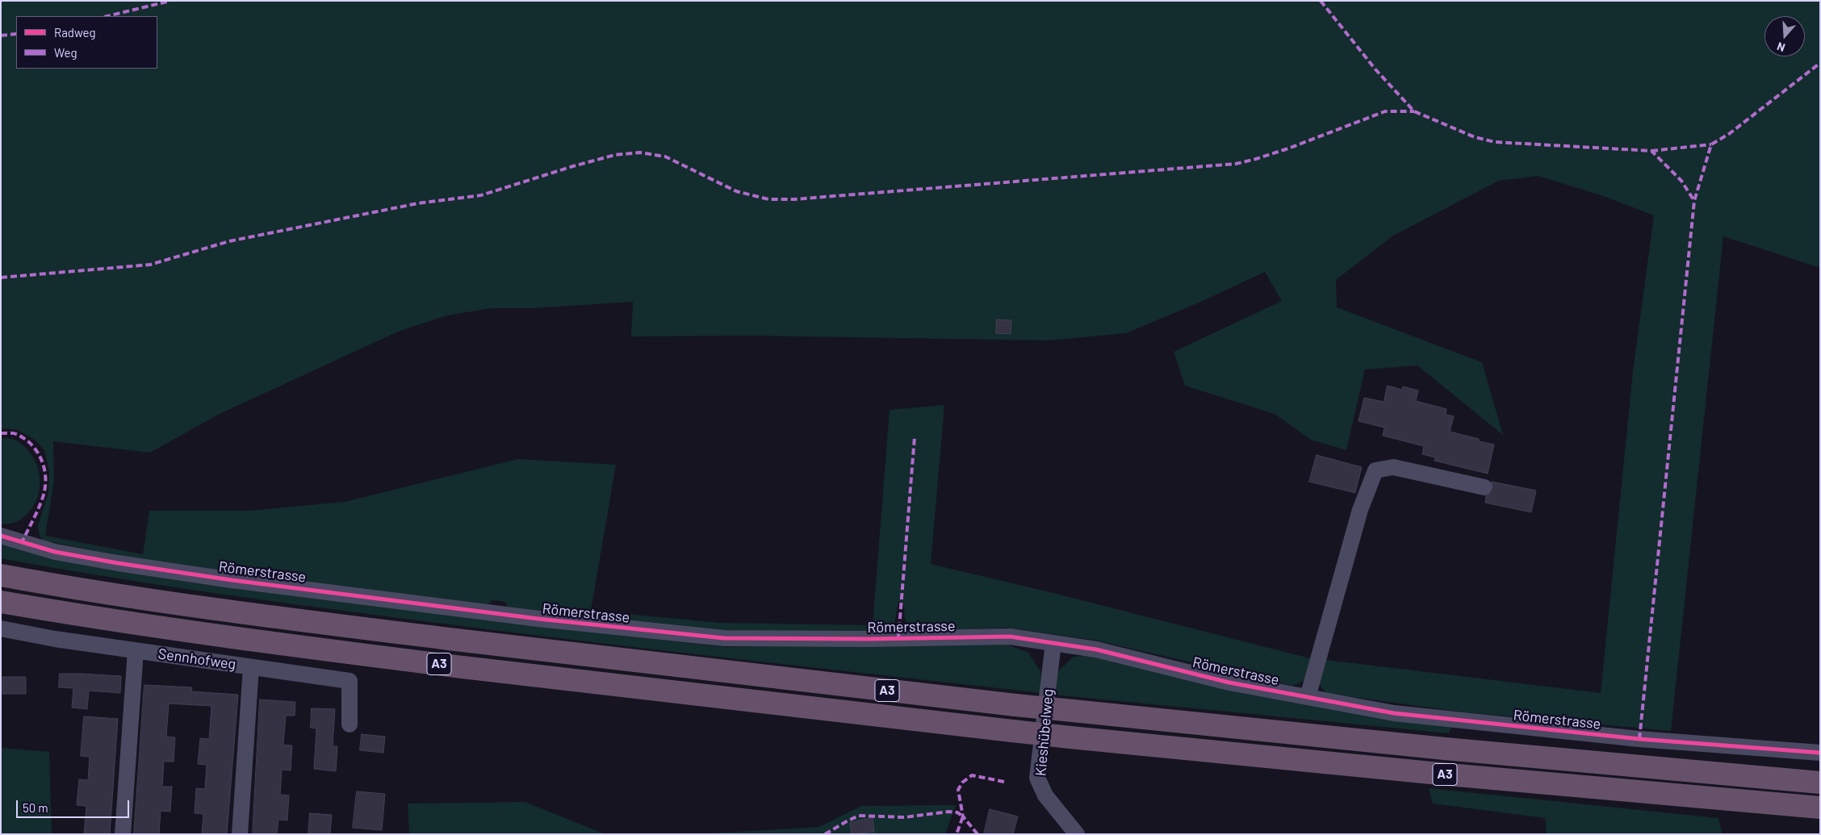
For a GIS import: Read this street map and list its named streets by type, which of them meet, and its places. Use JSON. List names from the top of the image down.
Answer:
{
  "streets": {
    "highway": ["A3"],
    "street": ["Römerstrasse", "Sennhofweg", "Kieshübelweg"]
  },
  "crossings": [
    ["Römerstrasse", "Kieshübelweg"]
  ],
  "legend": ["Radweg", "Weg"],
  "scale_bar": "50 m",
  "north": "bottom"
}
